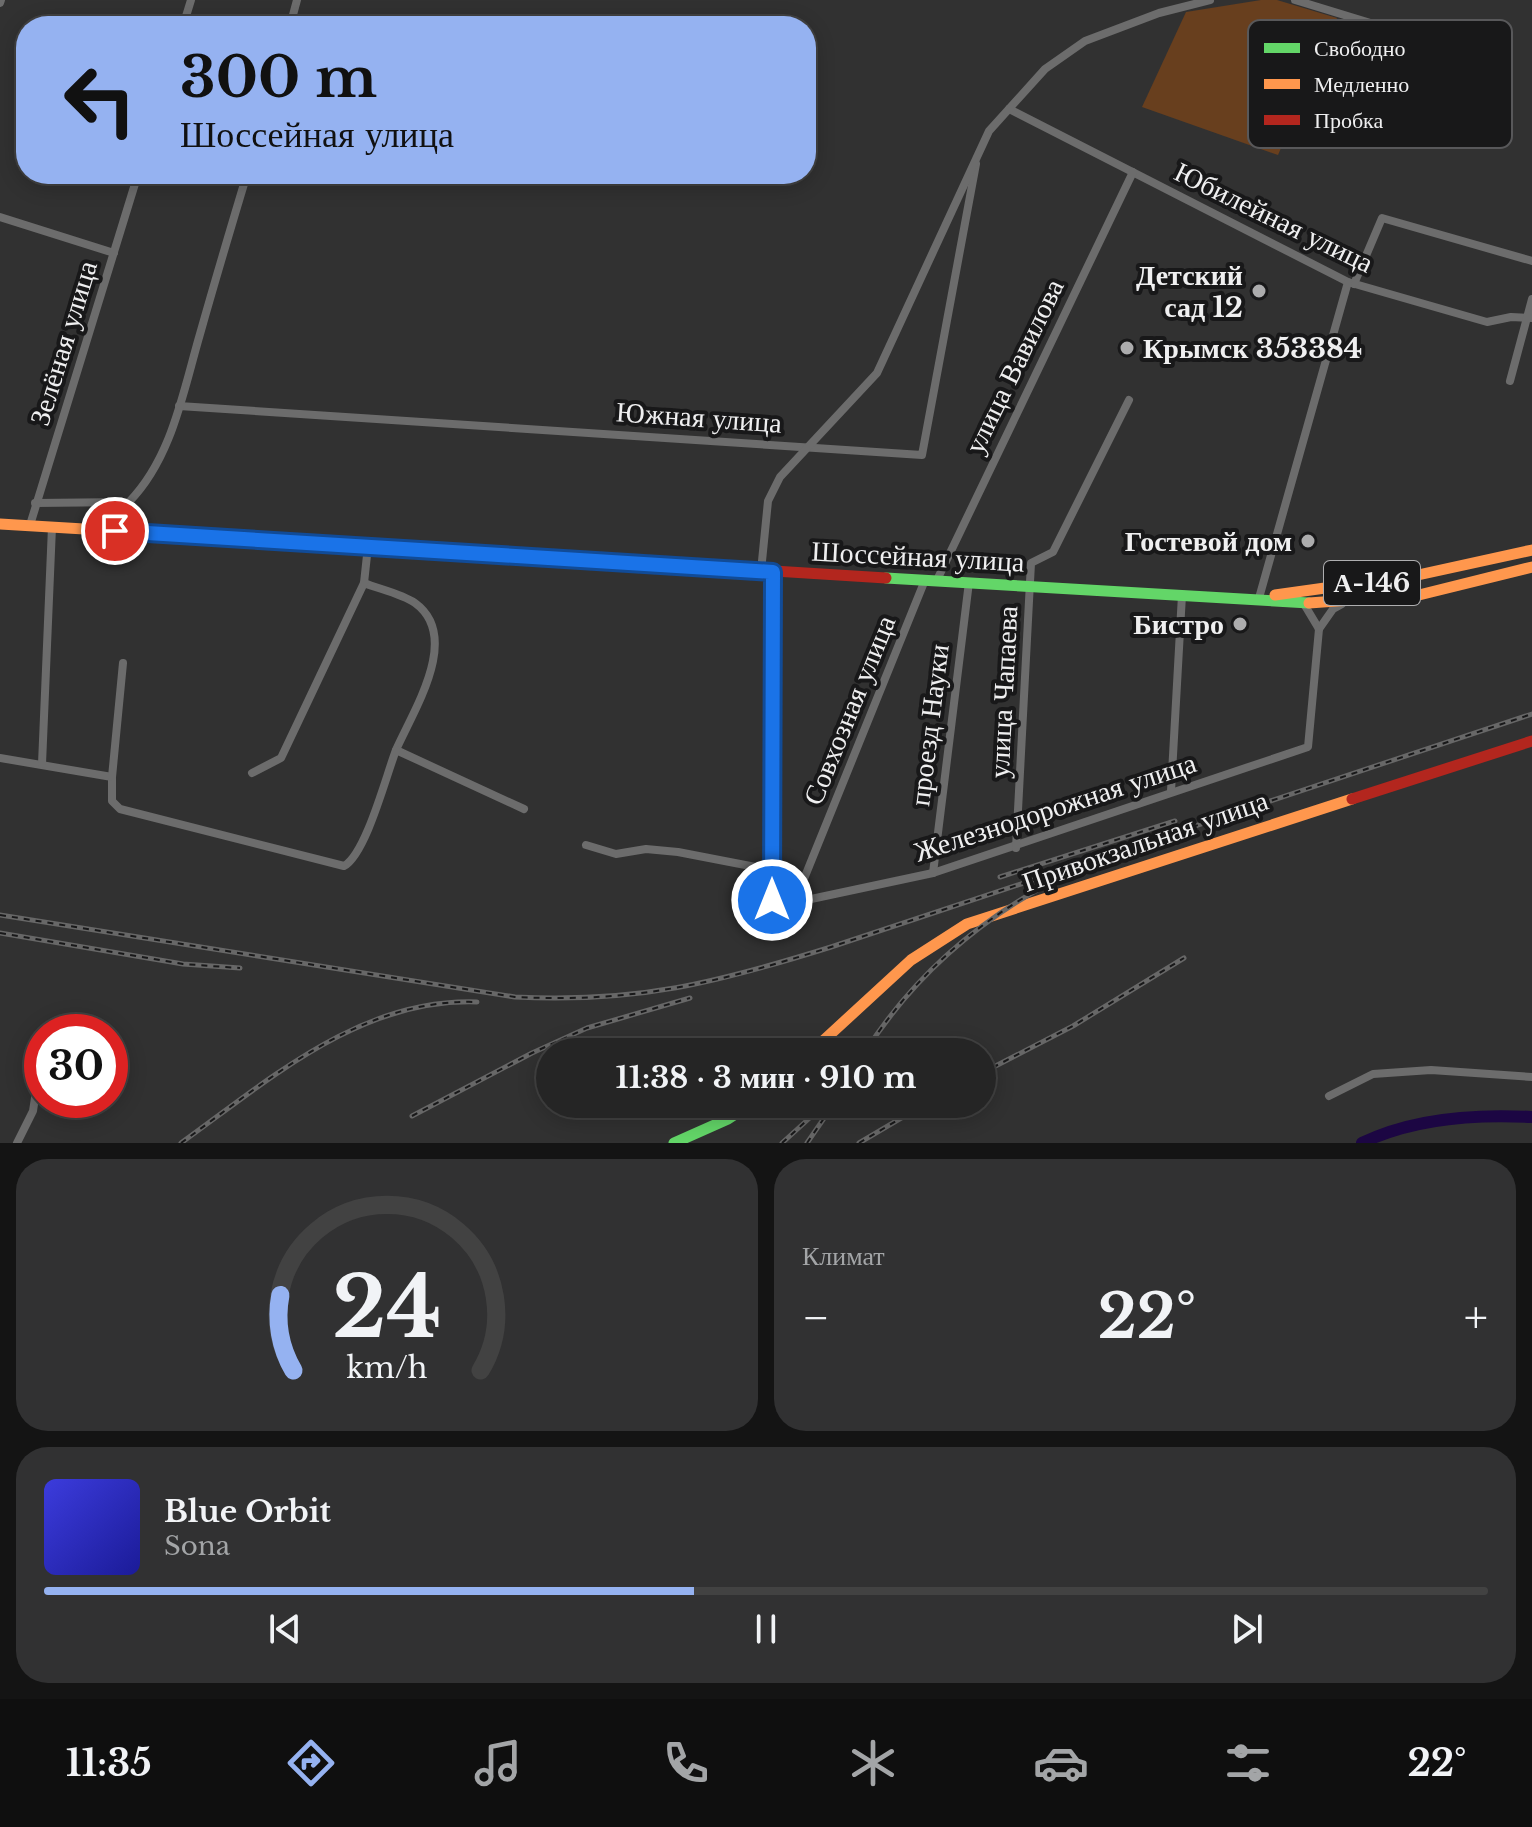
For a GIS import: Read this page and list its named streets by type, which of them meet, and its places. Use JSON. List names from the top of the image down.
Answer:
{
  "streets": {
    "main road": ["Шоссейная улица", "А-146", "Привокзальная улица"],
    "street": [
      "Юбилейная улица",
      "Зелёная улица",
      "улица Вавилова",
      "Южная улица",
      "улица Чапаева",
      "Совхозная улица",
      "проезд Науки",
      "Железнодорожная улица"
    ]
  },
  "crossings": [
    ["Юбилейная улица", "улица Вавилова"],
    ["Зелёная улица", "Шоссейная улица"],
    ["улица Вавилова", "Шоссейная улица"],
    ["улица Вавилова", "Совхозная улица"],
    ["Шоссейная улица", "А-146"],
    ["Шоссейная улица", "улица Чапаева"],
    ["Шоссейная улица", "Совхозная улица"],
    ["Шоссейная улица", "проезд Науки"],
    ["улица Чапаева", "Железнодорожная улица"],
    ["Совхозная улица", "Железнодорожная улица"],
    ["проезд Науки", "Железнодорожная улица"]
  ],
  "places": [
    "Детский сад 12",
    "Крымск 353384",
    "Гостевой дом",
    "Бистро"
  ],
  "legend": ["Свободно", "Медленно", "Пробка"],
  "page": {
    "turn": ["300 m", "Шоссейная улица"],
    "limit": "30",
    "trip": "11:38 · 3 мин · 910 m",
    "tile": "Климат",
    "heat": ["−", "22°", "+"],
    "song": ["Blue Orbit", "Sona"],
    "tabs": ["11:35", "22°"],
    "gauge": ["24", "km/h"]
  }
}
